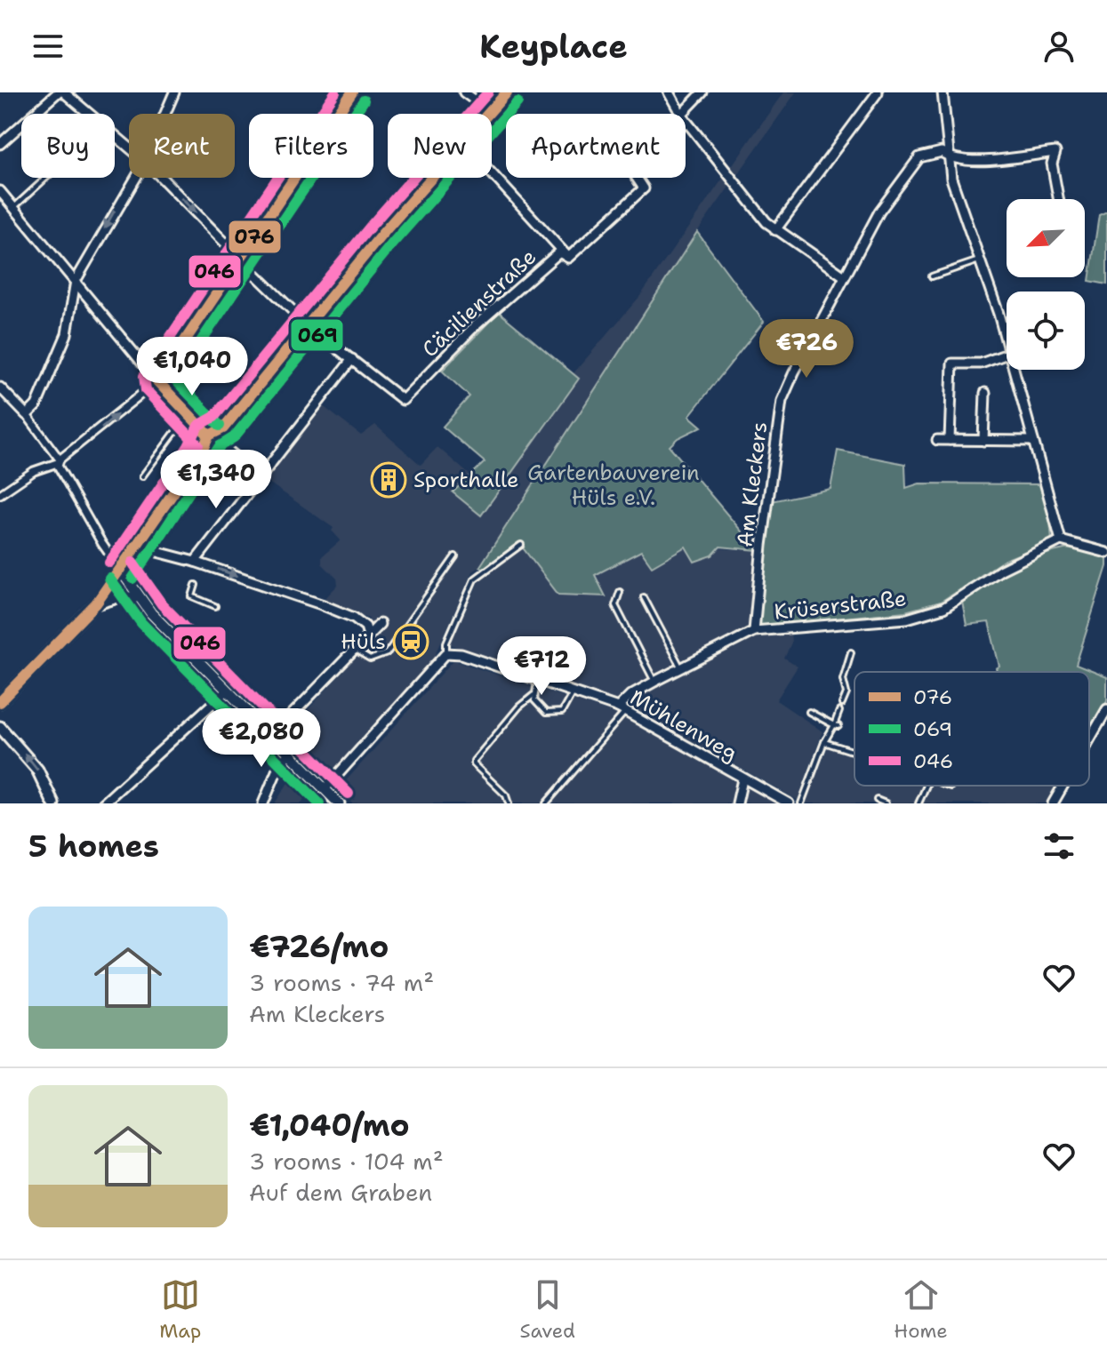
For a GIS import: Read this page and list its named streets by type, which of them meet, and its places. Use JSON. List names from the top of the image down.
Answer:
{
  "streets": {
    "street": [
      "Cäcilienstraße",
      "Am Kleckers",
      "Krüserstraße",
      "Mühlenweg"
    ]
  },
  "crossings": [
    ["Am Kleckers", "Krüserstraße"],
    ["Krüserstraße", "Mühlenweg"]
  ],
  "parks": ["Gartenbauverein Hüls e.V."],
  "places": {
    "building": ["Sporthalle"],
    "station": ["Hüls"]
  },
  "lines": ["transit line 076", "transit line 046", "transit line 069"],
  "legend": ["076", "069", "046"],
  "north": "bottom left",
  "page": {
    "header": "Keyplace",
    "chip": [
      "Buy",
      "Rent",
      "Filters",
      "New",
      "Apartment"
    ],
    "price": [
      "€726",
      "€1,040",
      "€1,340",
      "€712",
      "€2,080"
    ],
    "heading": "5 homes",
    "list": [
      {
        "name": "€726/mo",
        "note": "3 rooms · 74 m² · Am Kleckers"
      },
      {
        "name": "€1,040/mo",
        "note": "3 rooms · 104 m² · Auf dem Graben"
      }
    ],
    "tabs": ["Map", "Saved", "Home"]
  }
}
